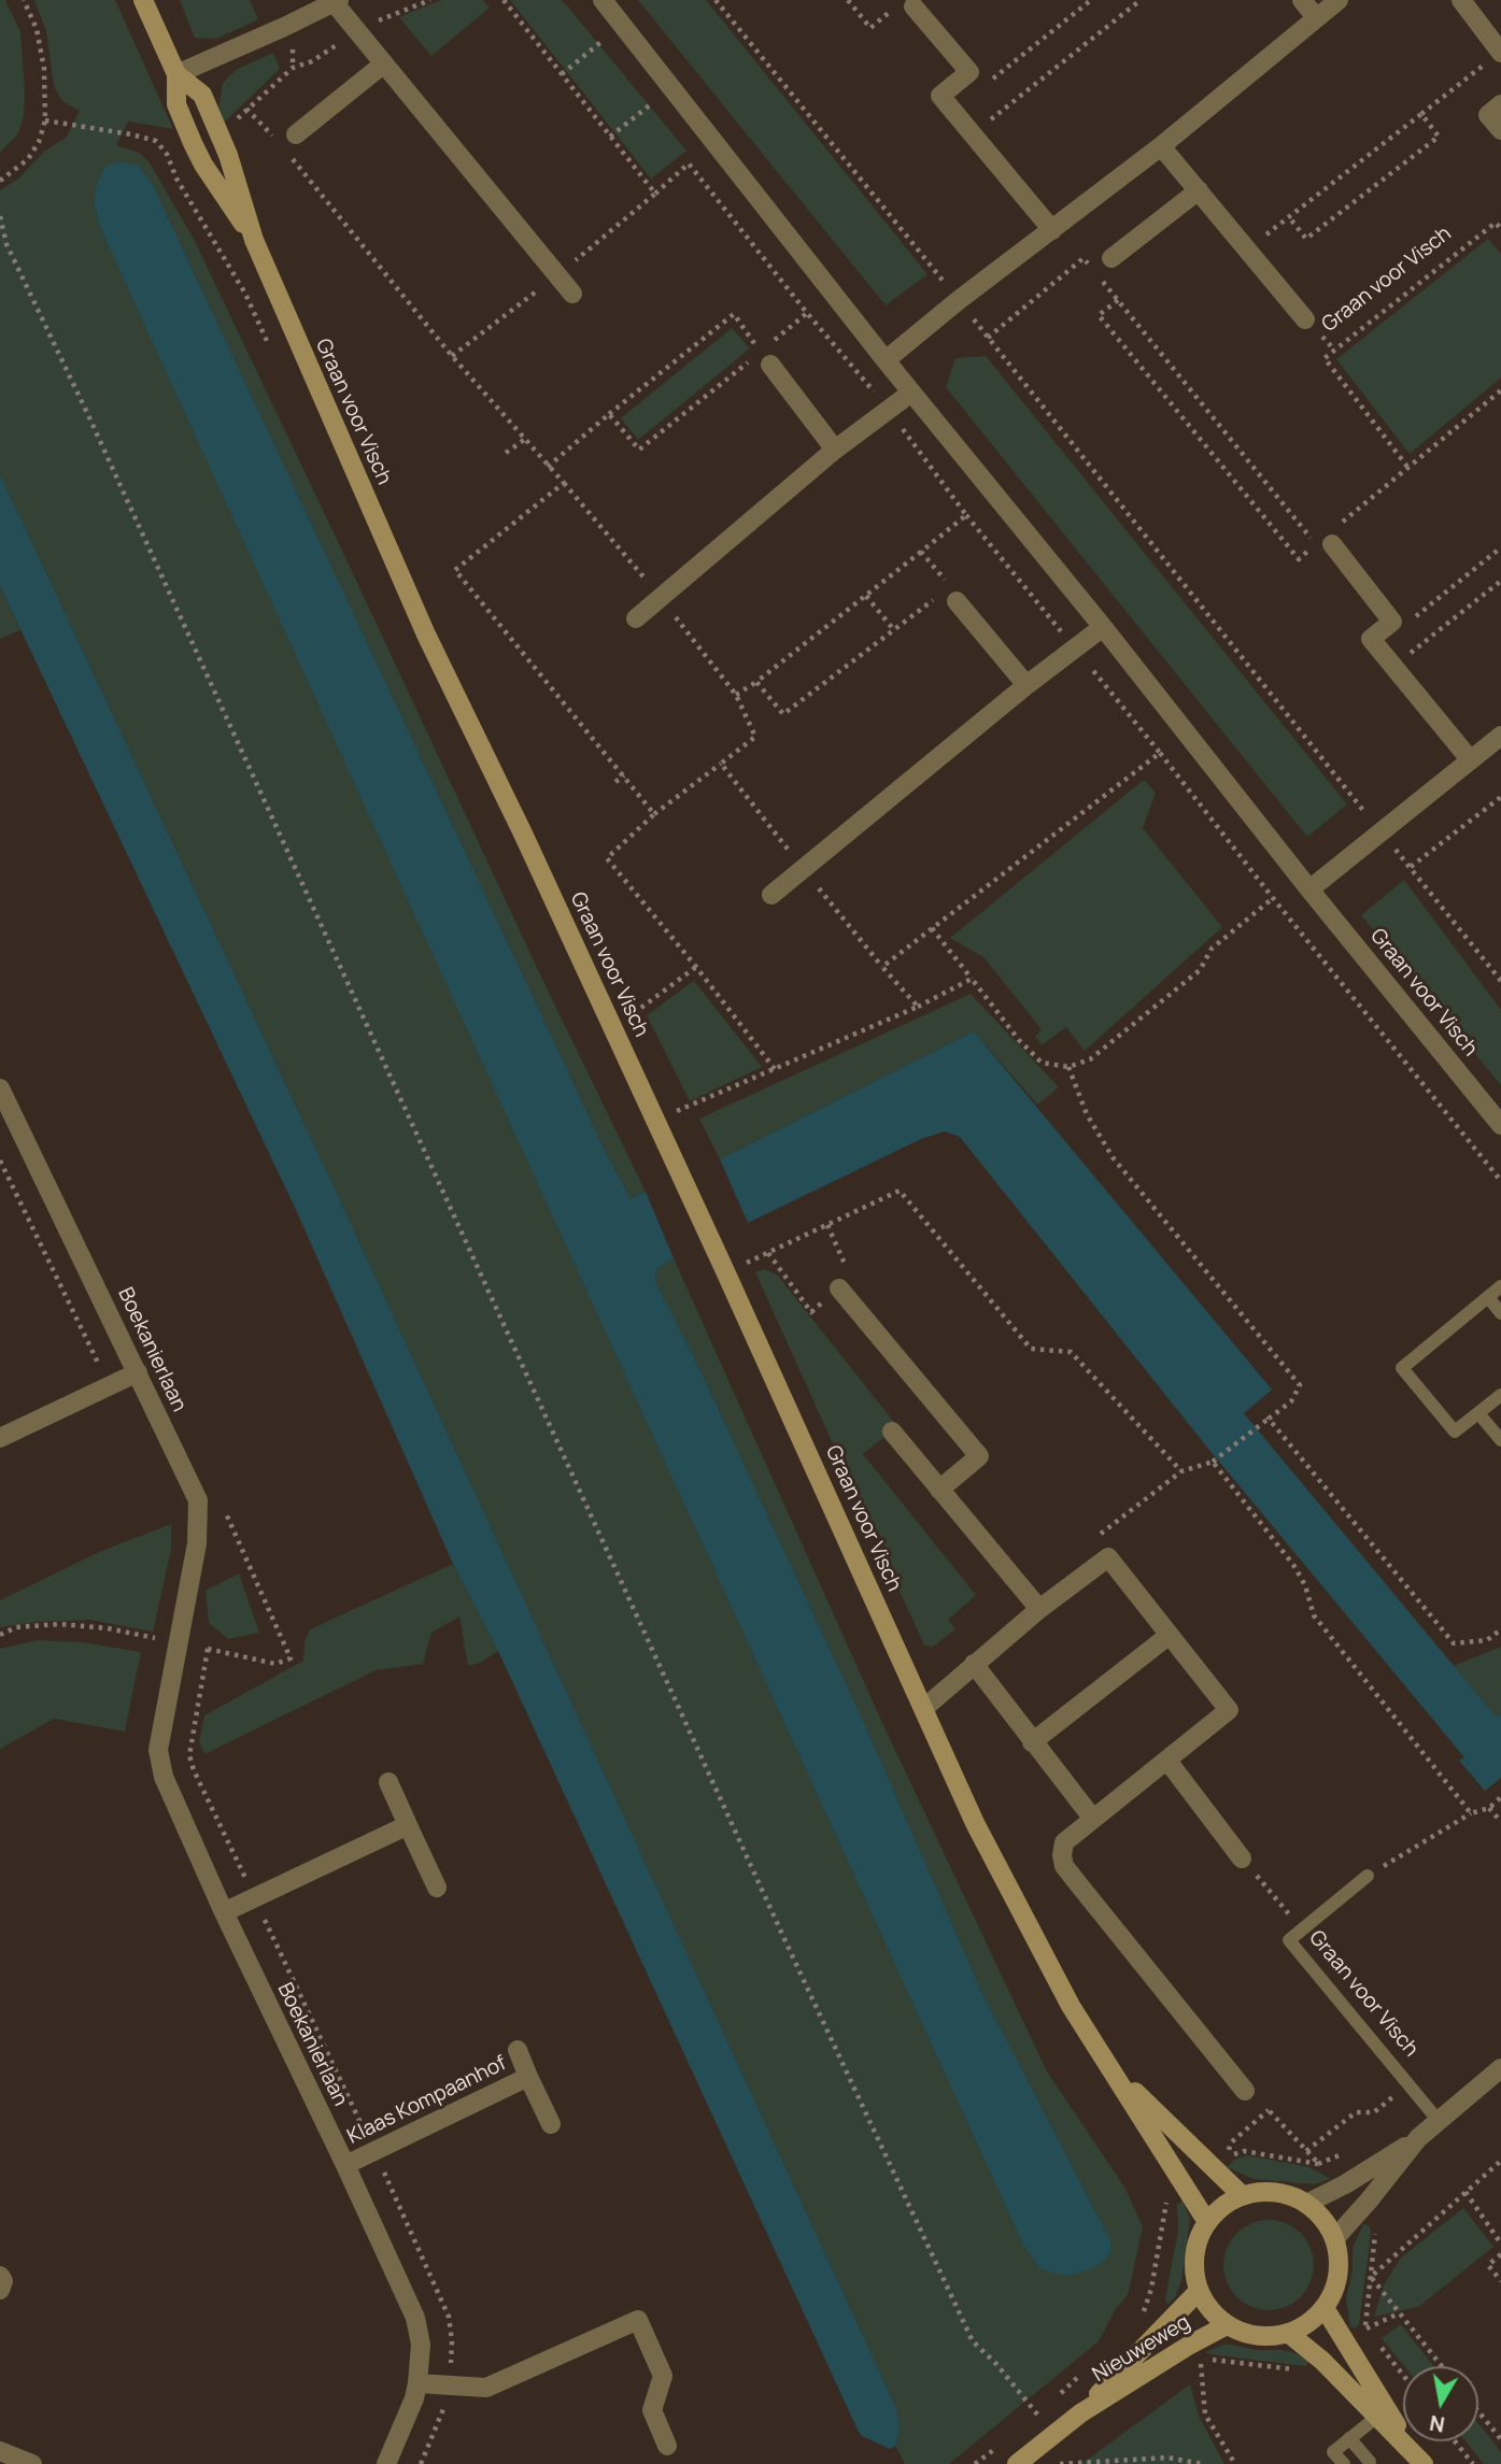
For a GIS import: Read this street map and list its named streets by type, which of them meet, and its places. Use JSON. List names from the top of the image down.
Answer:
{
  "streets": {
    "street": [
      "Graan voor Visch",
      "Boekanierlaan",
      "Klaas Kompaanhof",
      "Nieuweweg"
    ]
  },
  "crossings": [
    ["Graan voor Visch", "Nieuweweg"],
    ["Boekanierlaan", "Klaas Kompaanhof"]
  ],
  "north": "bottom"
}
